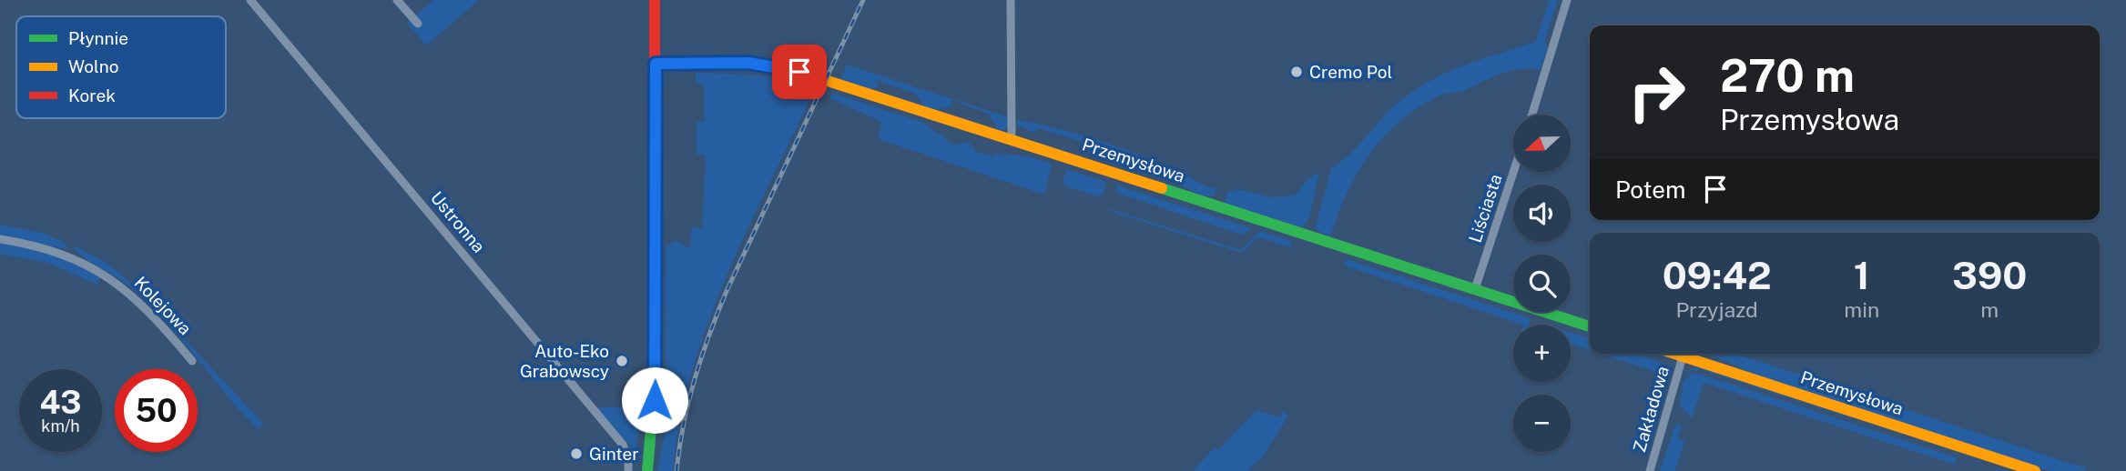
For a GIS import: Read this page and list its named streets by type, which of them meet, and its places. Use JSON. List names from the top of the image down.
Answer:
{
  "streets": {
    "street": [
      "Przemysłowa",
      "Liściasta",
      "Ustronna",
      "Kolejowa",
      "Zakładowa"
    ]
  },
  "crossings": [
    ["Przemysłowa", "Liściasta"],
    ["Przemysłowa", "Zakładowa"]
  ],
  "places": ["Cremo Pol", "Auto-Eko Grabowscy", "Ginter"],
  "legend": ["Płynnie", "Wolno", "Korek"],
  "north": "left",
  "page": {
    "turn": ["270 m", "Przemysłowa"],
    "map_buttons": ["+", "−"],
    "then": "Potem",
    "eta": [
      "09:42",
      "Przyjazd",
      "1",
      "min",
      "390",
      "m"
    ],
    "speed": "43 km/h",
    "limit": "50"
  }
}
